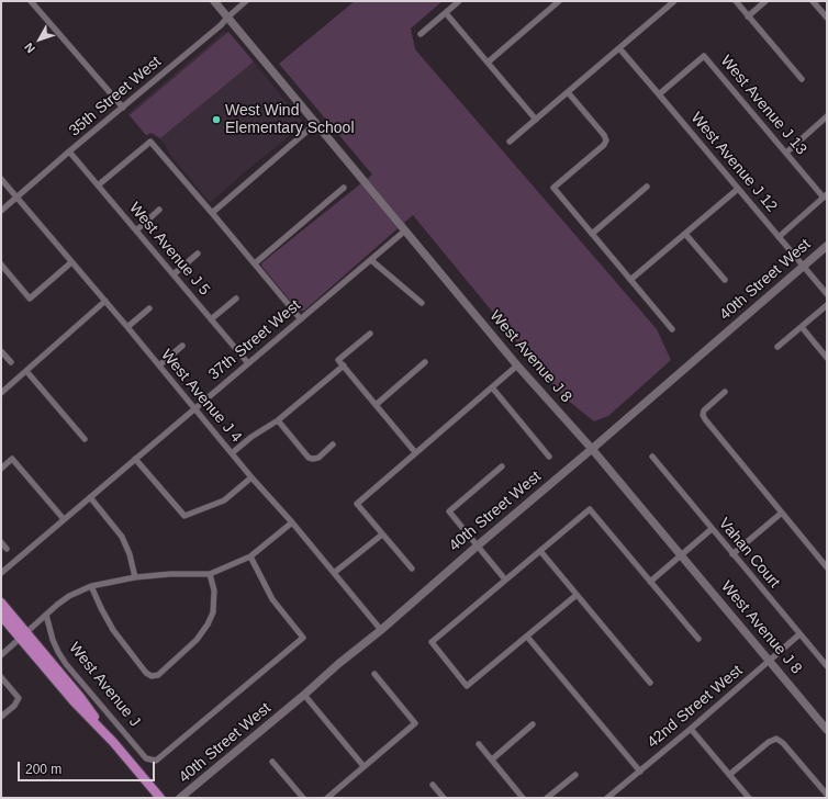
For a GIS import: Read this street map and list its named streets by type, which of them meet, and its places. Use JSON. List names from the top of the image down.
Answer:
{
  "streets": {
    "main road": ["West Avenue J"],
    "street": [
      "35th Street West",
      "West Avenue J 13",
      "West Avenue J 12",
      "West Avenue J 5",
      "40th Street West",
      "37th Street West",
      "West Avenue J 8",
      "West Avenue J 4",
      "Vahan Court",
      "42nd Street West"
    ]
  },
  "crossings": [
    ["35th Street West", "West Avenue J 5"],
    ["35th Street West", "West Avenue J 8"],
    ["35th Street West", "West Avenue J 4"],
    ["West Avenue J 13", "West Avenue J 12"],
    ["West Avenue J 12", "40th Street West"],
    ["West Avenue J 5", "37th Street West"],
    ["40th Street West", "West Avenue J 8"],
    ["40th Street West", "West Avenue J 4"],
    ["37th Street West", "West Avenue J 8"],
    ["37th Street West", "West Avenue J 4"],
    ["West Avenue J 8", "42nd Street West"],
    ["Vahan Court", "42nd Street West"]
  ],
  "places": ["West Wind Elementary School"],
  "scale_bar": "200 m",
  "north": "bottom left"
}
